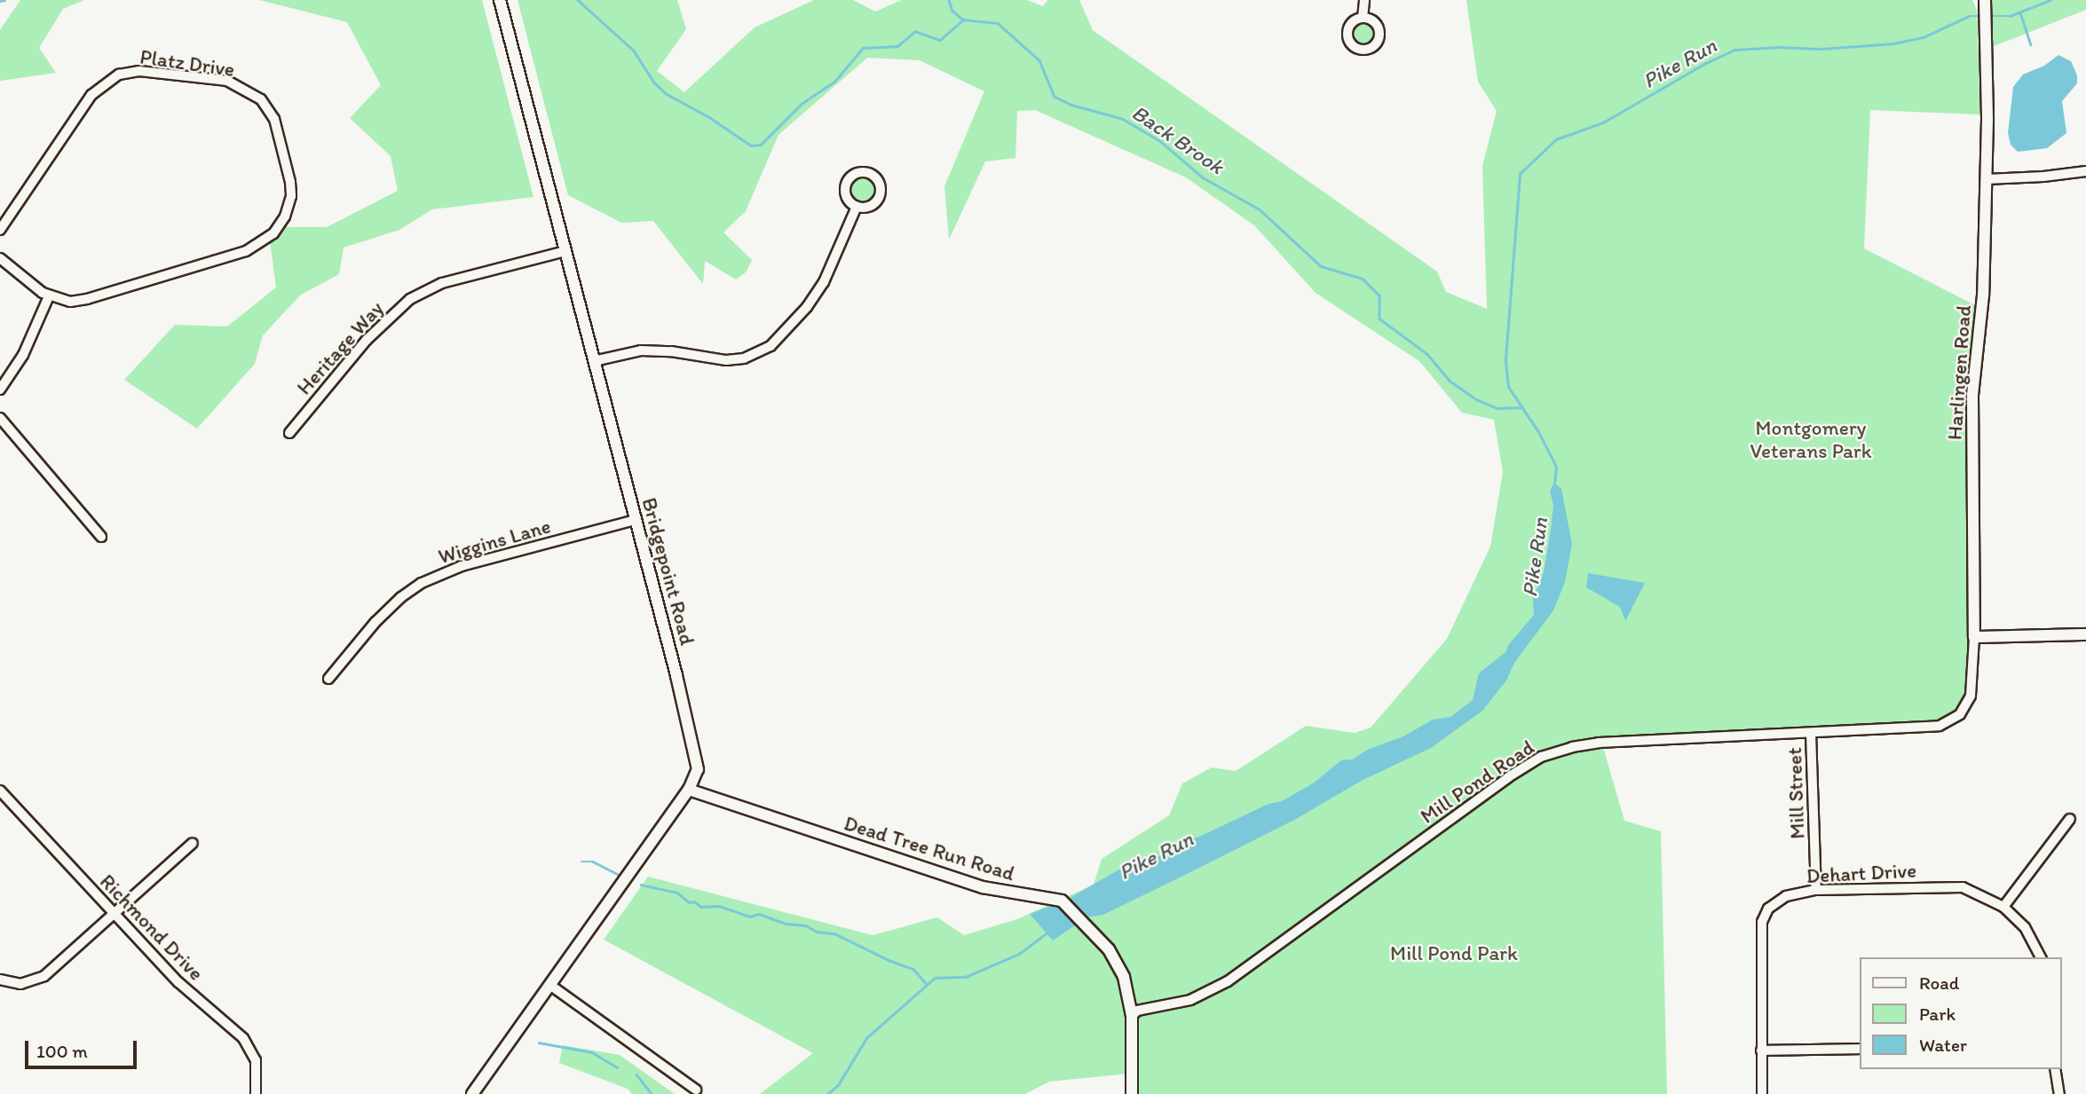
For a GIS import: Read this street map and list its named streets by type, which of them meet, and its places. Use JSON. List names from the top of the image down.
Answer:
{
  "streets": {
    "street": [
      "Platz Drive",
      "Heritage Way",
      "Harlingen Road",
      "Wiggins Lane",
      "Bridgepoint Road",
      "Mill Pond Road",
      "Mill Street",
      "Dead Tree Run Road",
      "Dehart Drive",
      "Richmond Drive"
    ]
  },
  "crossings": [
    ["Heritage Way", "Bridgepoint Road"],
    ["Harlingen Road", "Mill Pond Road"],
    ["Wiggins Lane", "Bridgepoint Road"],
    ["Bridgepoint Road", "Dead Tree Run Road"],
    ["Mill Pond Road", "Mill Street"],
    ["Mill Pond Road", "Dead Tree Run Road"],
    ["Mill Street", "Dehart Drive"]
  ],
  "water": ["Pike Run", "Back Brook"],
  "parks": ["Montgomery Veterans Park", "Mill Pond Park"],
  "legend": ["Road", "Park", "Water"],
  "scale_bar": "100 m"
}
